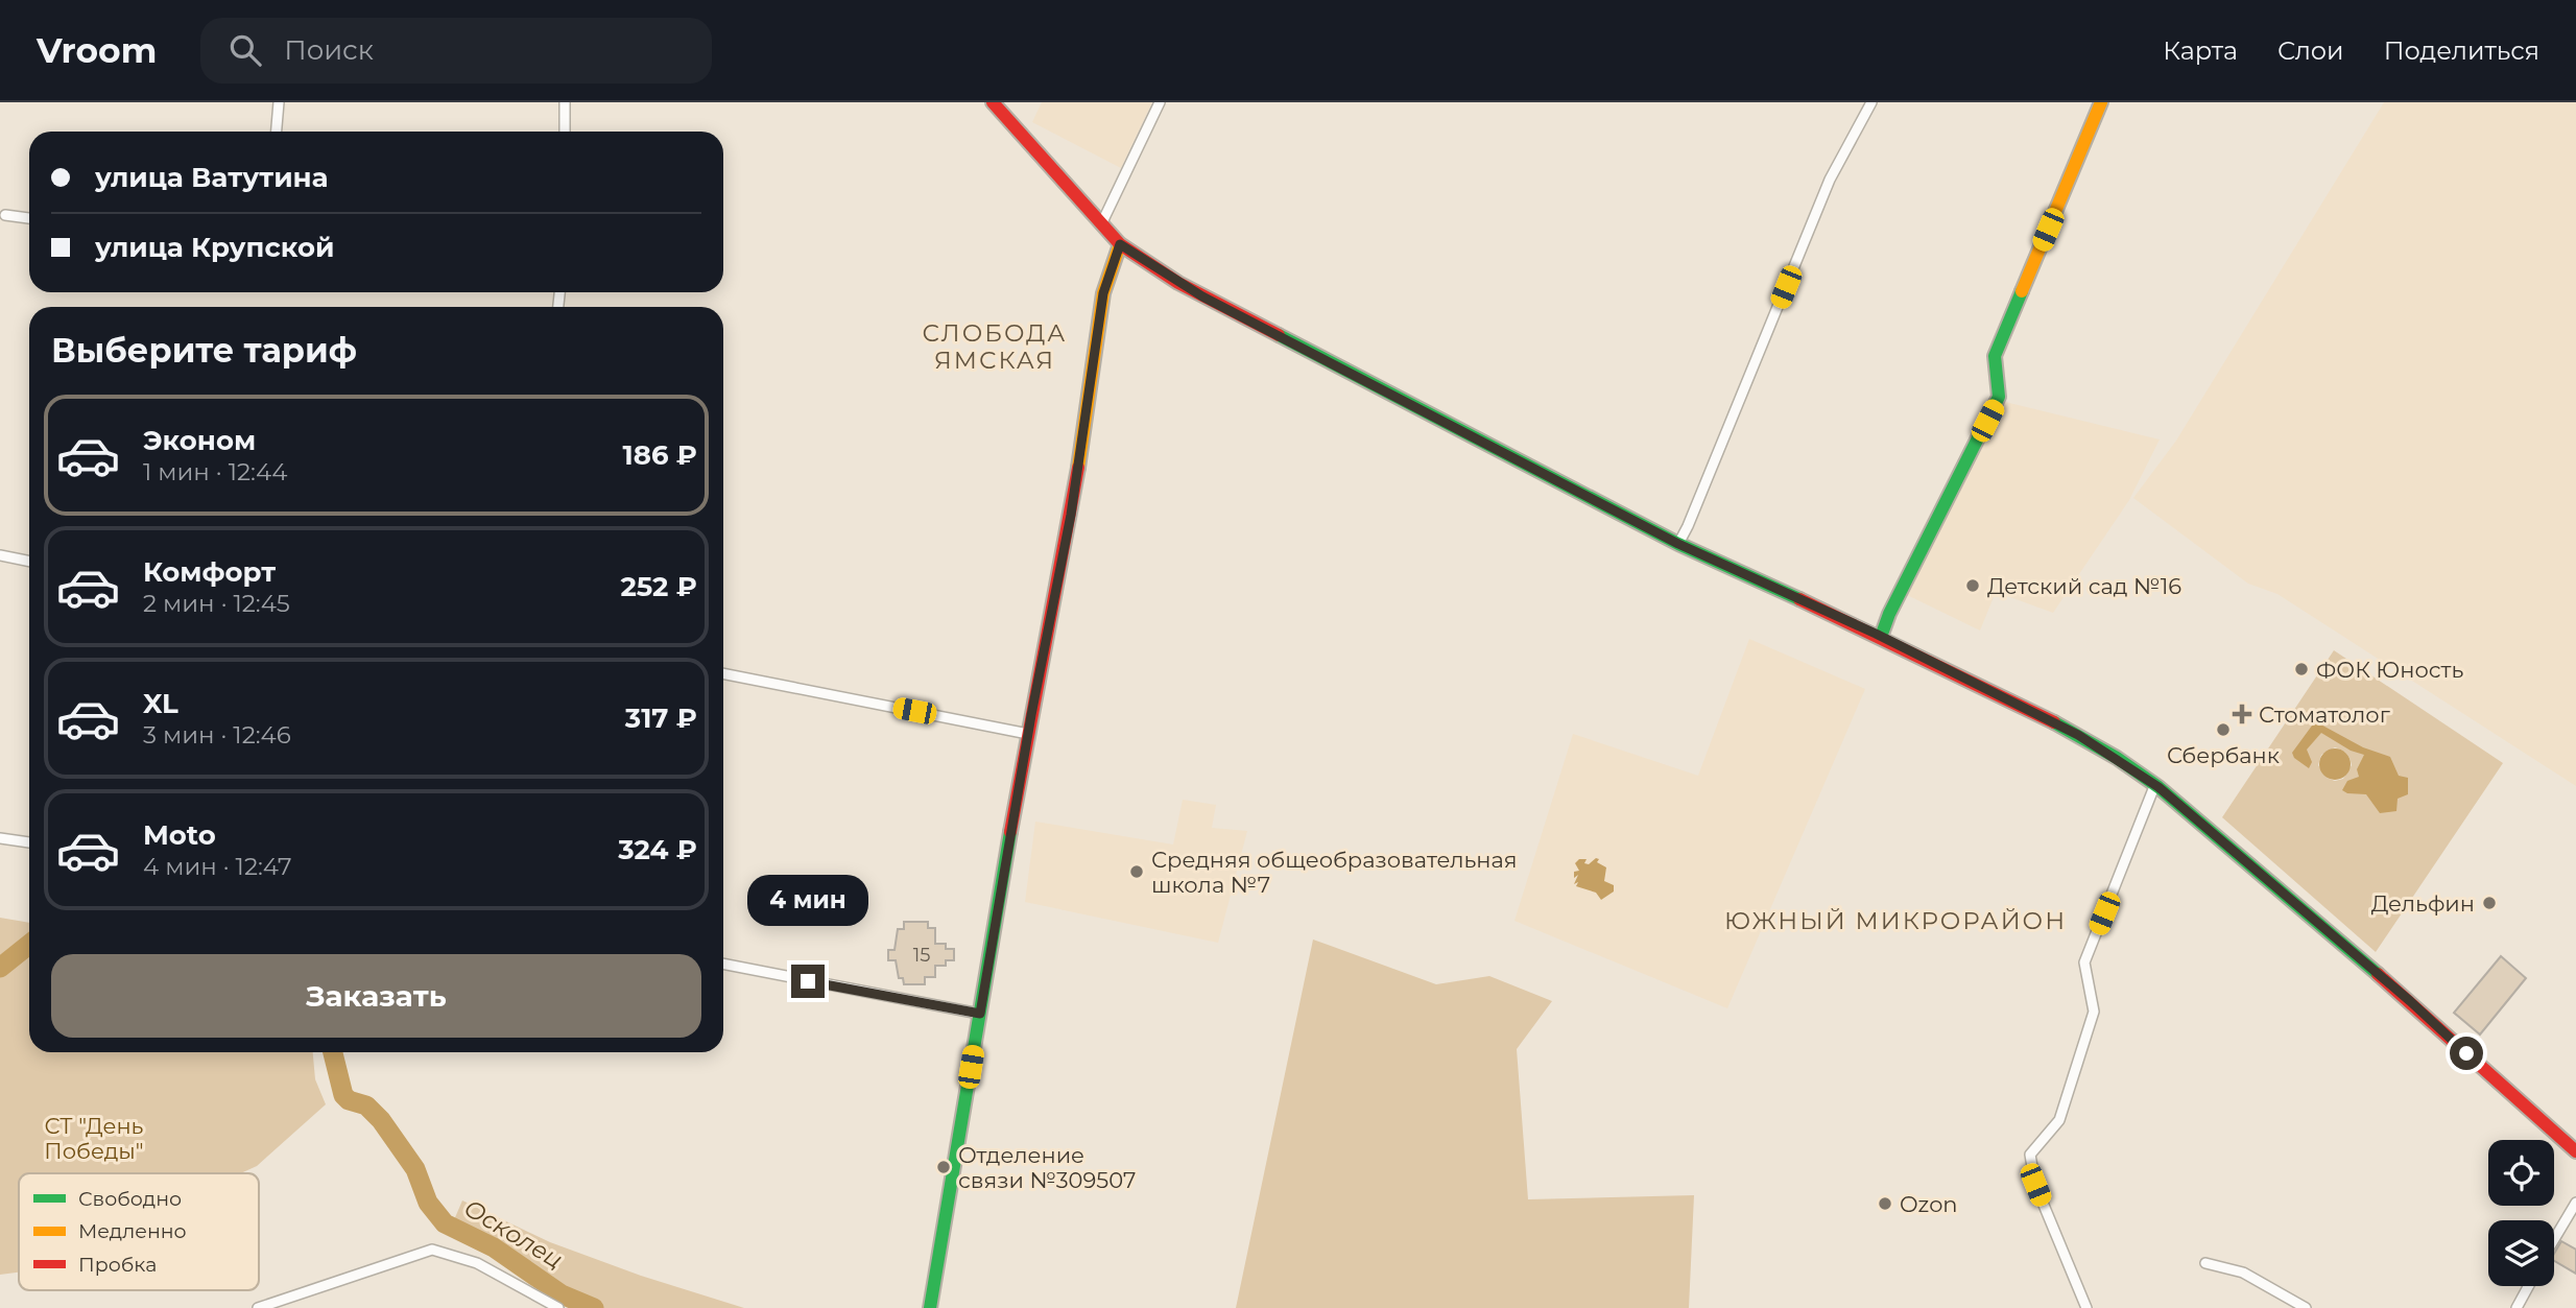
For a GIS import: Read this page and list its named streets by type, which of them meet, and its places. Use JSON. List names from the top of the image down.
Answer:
{
  "districts": ["СЛОБОДА ЯМСКАЯ", "ЮЖНЫЙ МИКРОРАЙОН"],
  "water": ["Осколец"],
  "parks": ["СТ \"День Победы\""],
  "places": {
    "other": [
      "Детский сад №16",
      "ФОК Юность",
      "Сбербанк",
      "Средняя общеобразовательная школа №7",
      "Дельфин",
      "Отделение связи №309507",
      "Ozon"
    ],
    "health": ["Стоматолог"]
  },
  "house_numbers": ["15"],
  "legend": ["Свободно", "Медленно", "Пробка"],
  "page": {
    "header": "Vroom",
    "search": "Поиск",
    "nav": ["Карта", "Слои", "Поделиться"],
    "banner": ["улица Ватутина", "улица Крупской"],
    "heading": "Выберите тариф",
    "list": [
      {
        "name": "Эконом",
        "note": "1 мин · 12:44",
        "value": "186 ₽"
      },
      {
        "name": "Комфорт",
        "note": "2 мин · 12:45",
        "value": "252 ₽"
      },
      {
        "name": "XL",
        "note": "3 мин · 12:46",
        "value": "317 ₽"
      },
      {
        "name": "Moto",
        "note": "4 мин · 12:47",
        "value": "324 ₽"
      }
    ],
    "bubble": "4 мин",
    "buttons": "Заказать"
  }
}
